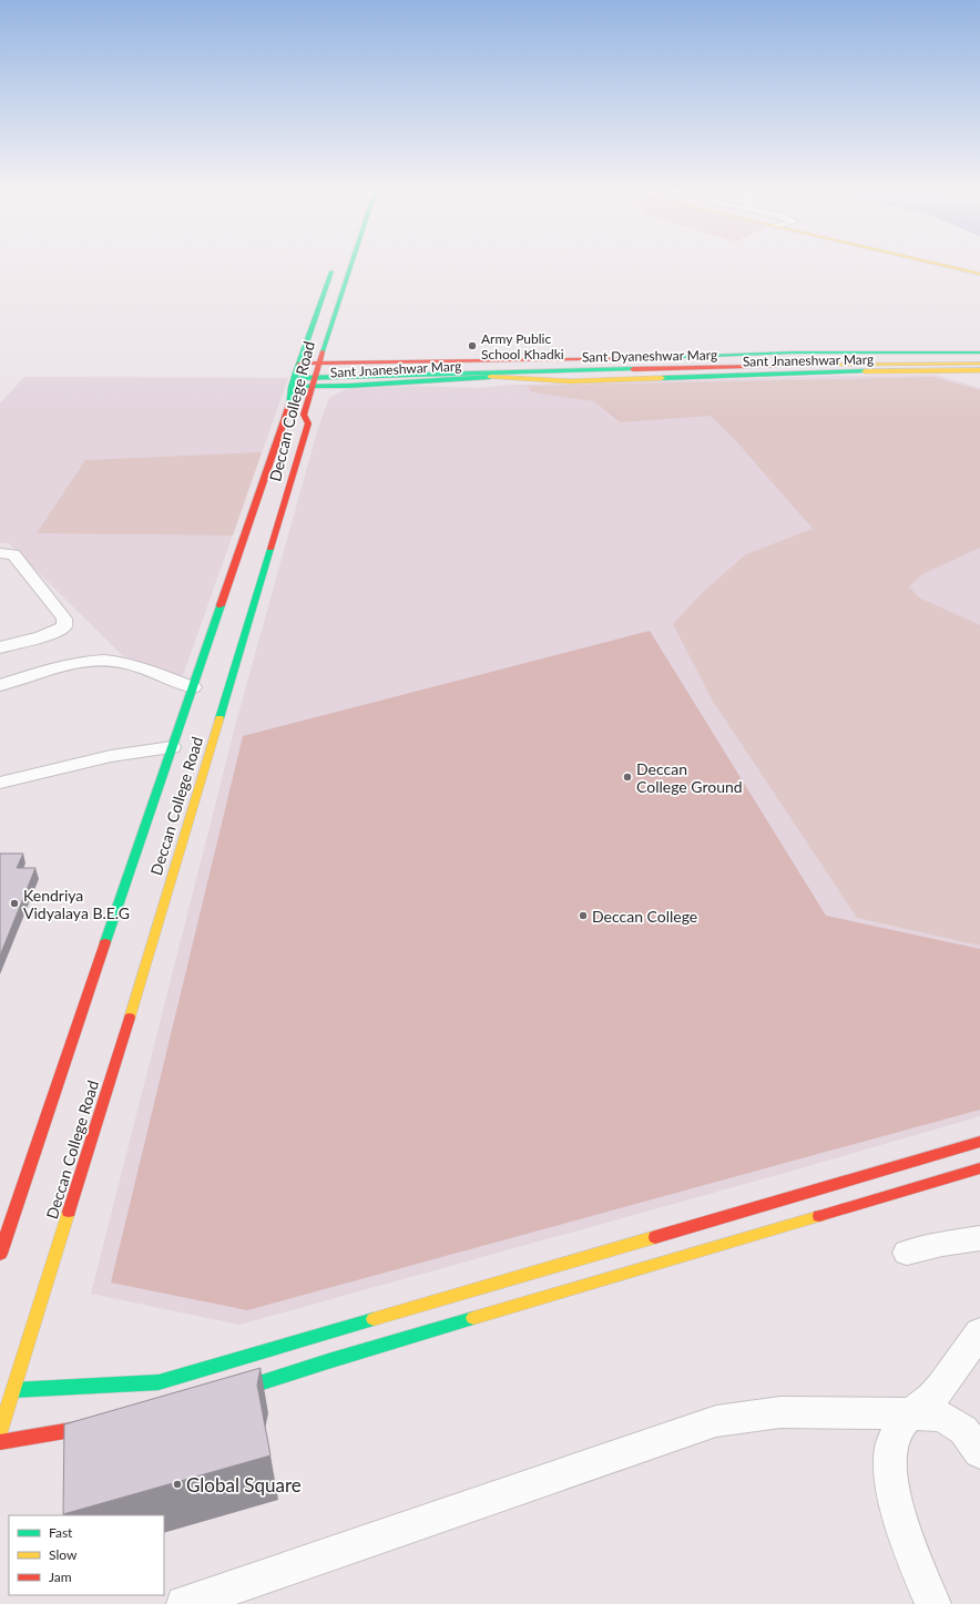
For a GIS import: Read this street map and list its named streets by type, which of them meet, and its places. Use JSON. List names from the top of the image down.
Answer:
{
  "streets": {
    "main road": ["Sant Dyaneshwar Marg", "Sant Jnaneshwar Marg", "Deccan College Road"]
  },
  "crossings": [
    ["Sant Dyaneshwar Marg", "Sant Jnaneshwar Marg"],
    ["Sant Dyaneshwar Marg", "Deccan College Road"],
    ["Sant Jnaneshwar Marg", "Deccan College Road"]
  ],
  "places": [
    "Army Public School Khadki",
    "Deccan College Ground",
    "Kendriya Vidyalaya B.E.G",
    "Deccan College",
    "Global Square"
  ],
  "legend": ["Fast", "Slow", "Jam"]
}
